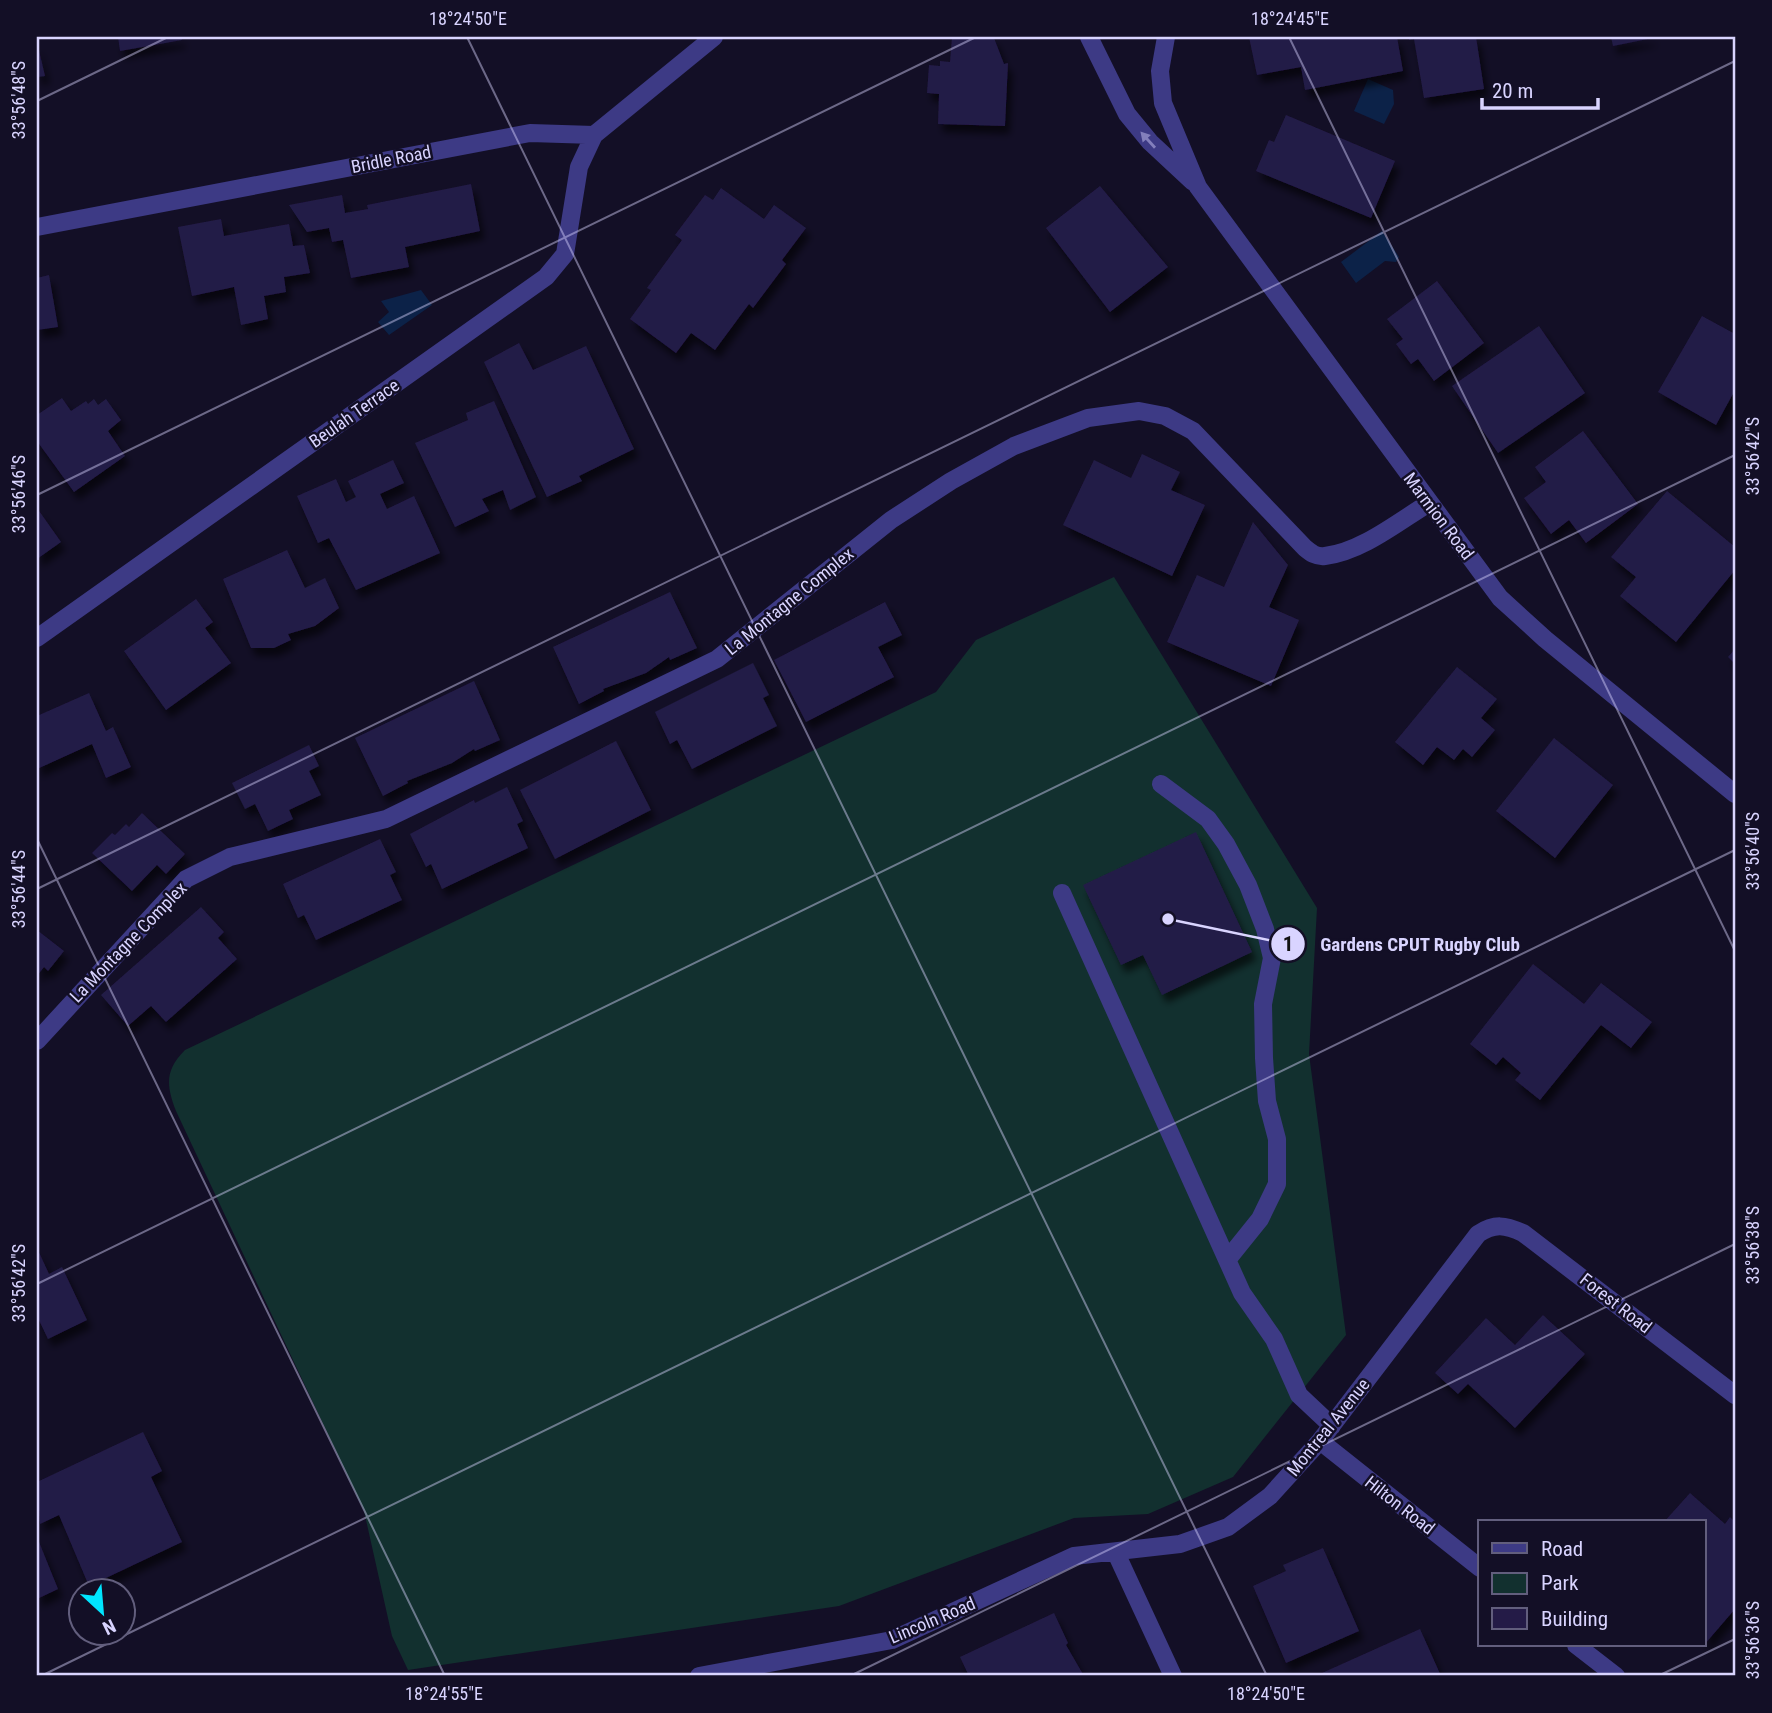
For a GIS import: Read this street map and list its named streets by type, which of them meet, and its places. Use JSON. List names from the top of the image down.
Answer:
{
  "streets": {
    "street": [
      "Bridle Road",
      "Beulah Terrace",
      "Marmion Road",
      "La Montagne Complex",
      "Forest Road",
      "Montreal Avenue",
      "Hilton Road",
      "Lincoln Road"
    ]
  },
  "crossings": [
    ["Bridle Road", "Beulah Terrace"],
    ["Marmion Road", "La Montagne Complex"],
    ["Forest Road", "Montreal Avenue"],
    ["Montreal Avenue", "Hilton Road"],
    ["Montreal Avenue", "Lincoln Road"]
  ],
  "places": ["Gardens CPUT Rugby Club"],
  "legend": ["Road", "Park", "Building"],
  "scale_bar": "20 m",
  "north": "bottom right",
  "coordinates": [
    "18°24'50\"E",
    "18°24'45\"E",
    "33°56'48\"S",
    "33°56'42\"S",
    "33°56'46\"S",
    "33°56'40\"S",
    "33°56'44\"S",
    "33°56'38\"S",
    "33°56'36\"S",
    "18°24'55\"E"
  ]
}
